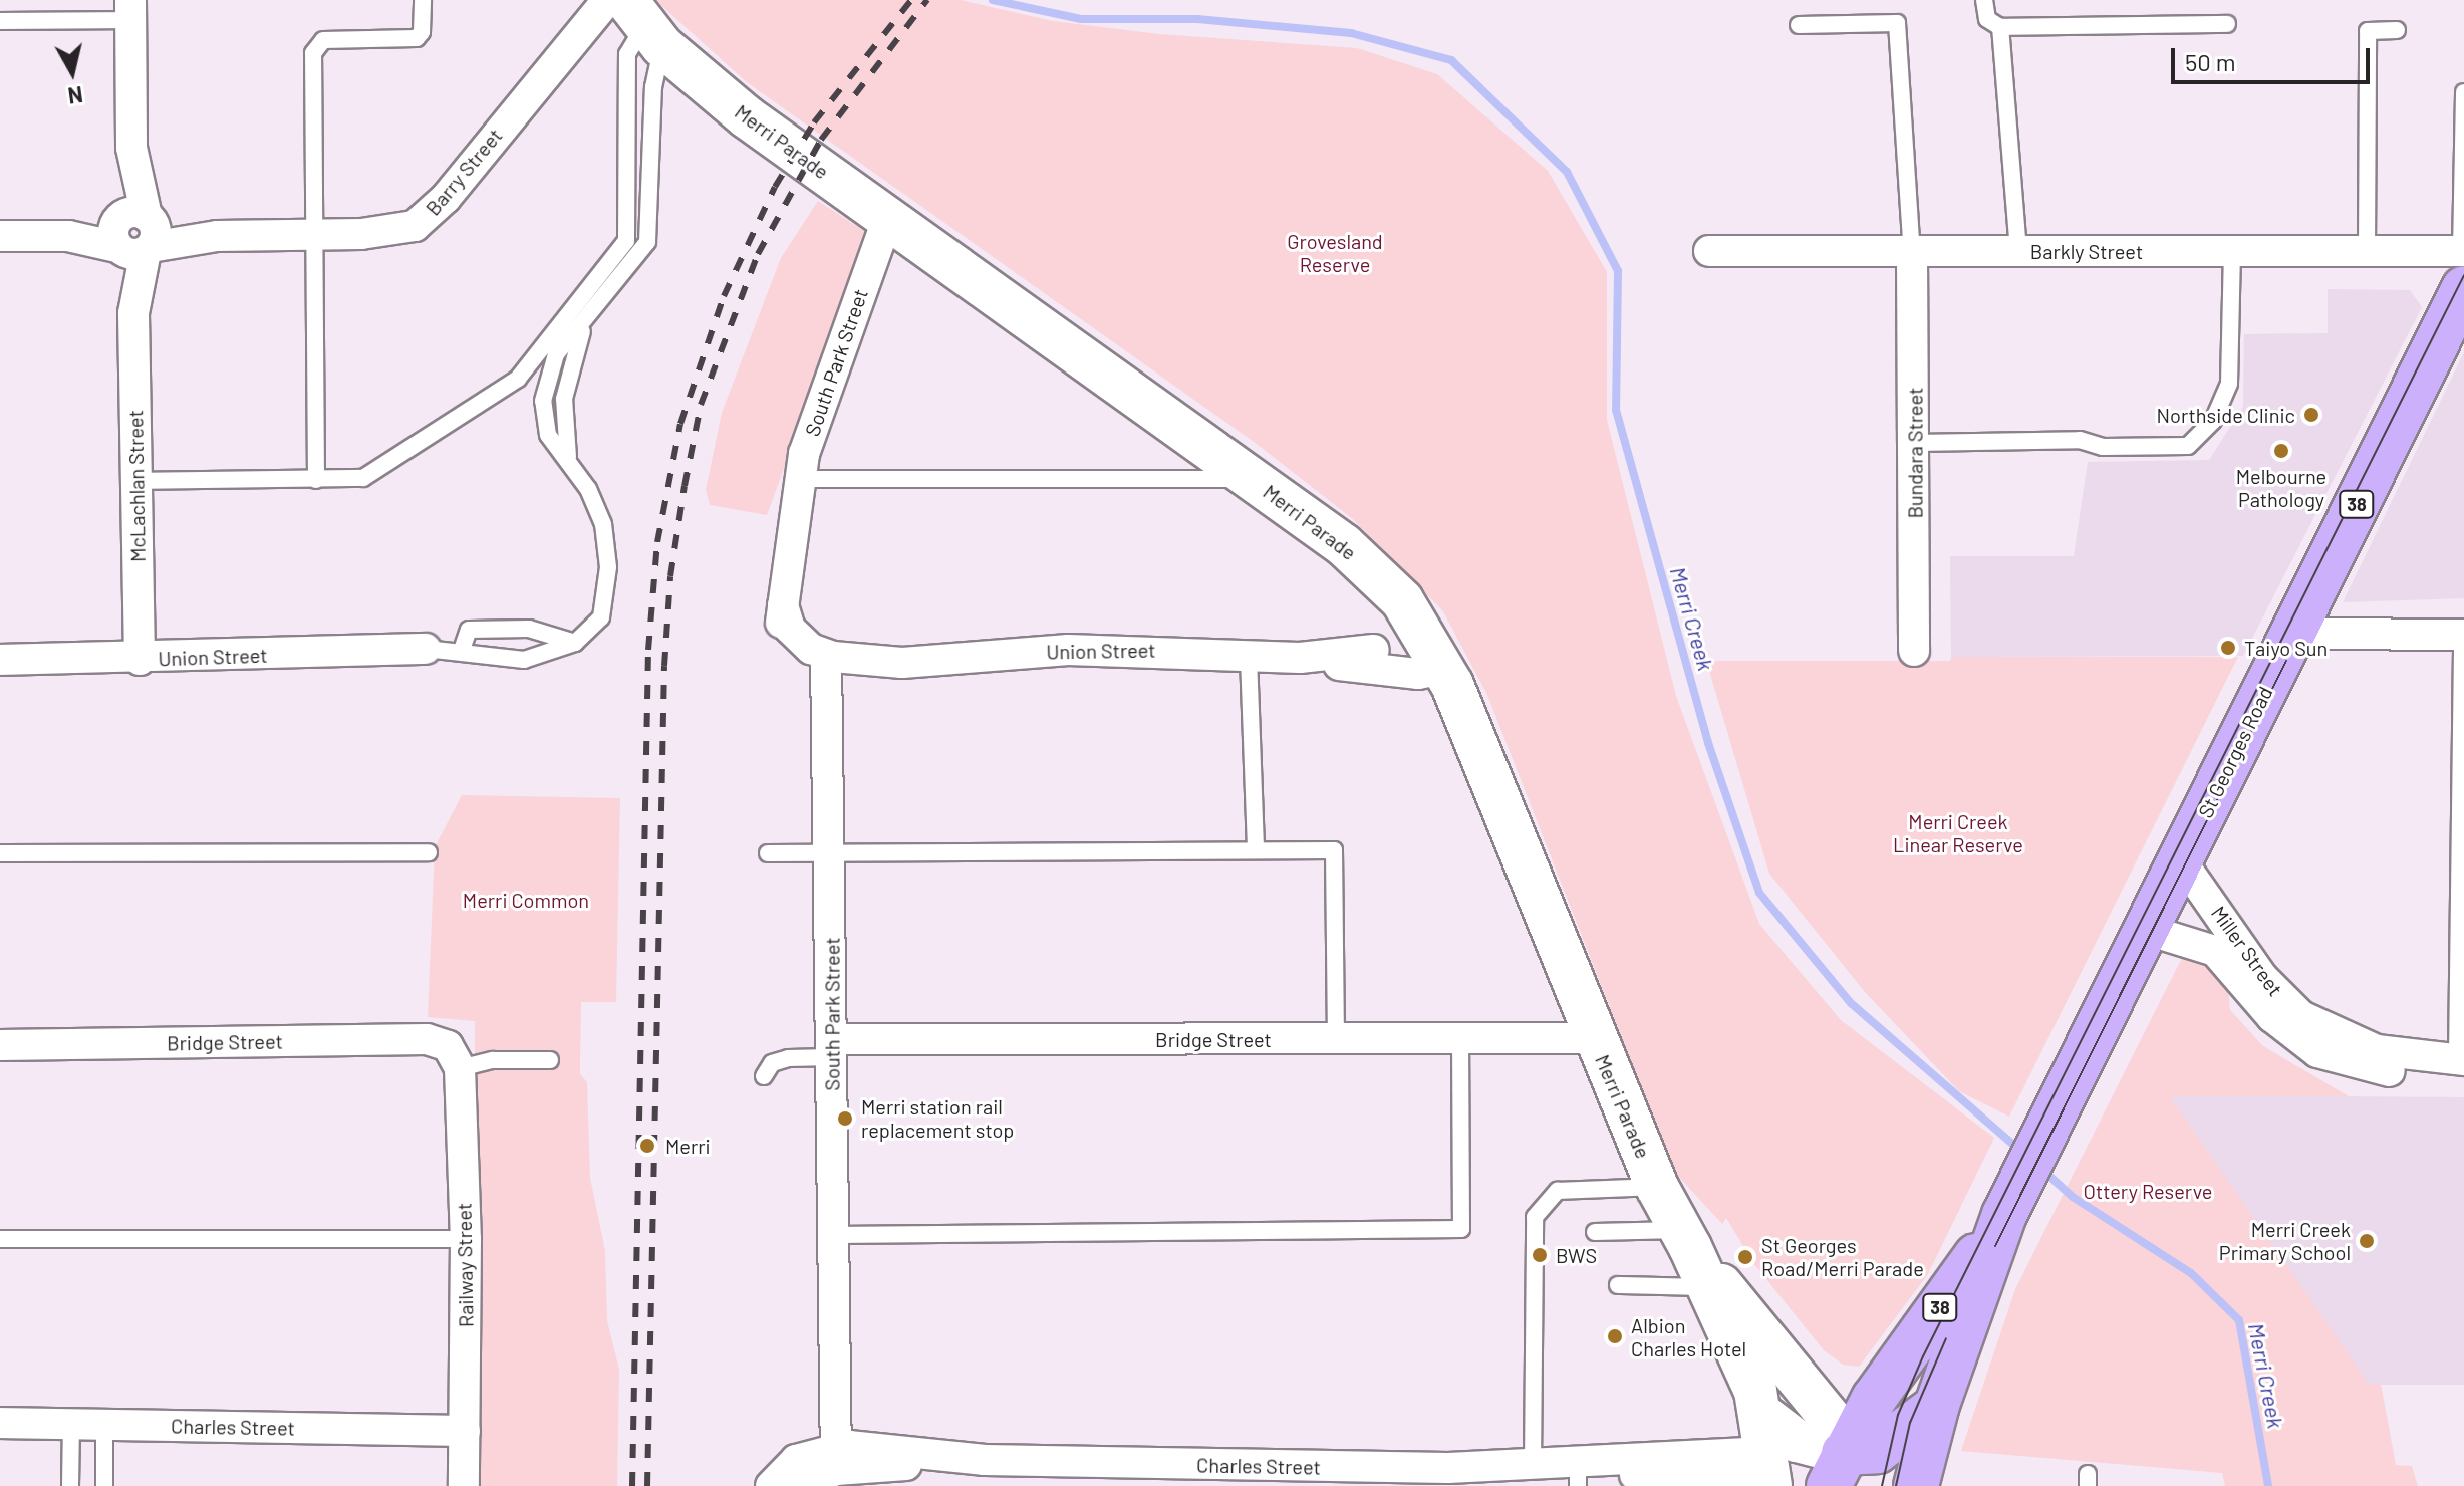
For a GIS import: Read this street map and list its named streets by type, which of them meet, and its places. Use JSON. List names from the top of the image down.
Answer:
{
  "streets": {
    "highway": ["38", "St Georges Road"],
    "main road": ["Merri Parade", "Charles Street"],
    "street": [
      "Barry Street",
      "Barkly Street",
      "South Park Street",
      "Bundara Street",
      "McLachlan Street",
      "Union Street",
      "Miller Street",
      "Bridge Street",
      "Railway Street"
    ]
  },
  "crossings": [
    ["Merri Parade", "Barry Street"],
    ["Merri Parade", "South Park Street"],
    ["Merri Parade", "Union Street"],
    ["Merri Parade", "St Georges Road"],
    ["Merri Parade", "Bridge Street"],
    ["Merri Parade", "Charles Street"],
    ["Barry Street", "McLachlan Street"],
    ["Barkly Street", "Bundara Street"],
    ["Barkly Street", "St Georges Road"],
    ["South Park Street", "Union Street"],
    ["South Park Street", "Bridge Street"],
    ["South Park Street", "Charles Street"],
    ["McLachlan Street", "Union Street"],
    ["St Georges Road", "Miller Street"],
    ["St Georges Road", "Charles Street"],
    ["Bridge Street", "Railway Street"],
    ["Railway Street", "Charles Street"]
  ],
  "water": ["Merri Creek"],
  "parks": [
    "Grovesland Reserve",
    "Merri Creek Linear Reserve",
    "Merri Common",
    "Ottery Reserve"
  ],
  "places": [
    "Northside Clinic",
    "Melbourne Pathology",
    "Taiyo Sun",
    "Merri station rail replacement stop",
    "Merri",
    "Merri Creek Primary School",
    "BWS",
    "St Georges Road/Merri Parade",
    "Albion Charles Hotel"
  ],
  "scale_bar": "50 m",
  "north": "bottom"
}
